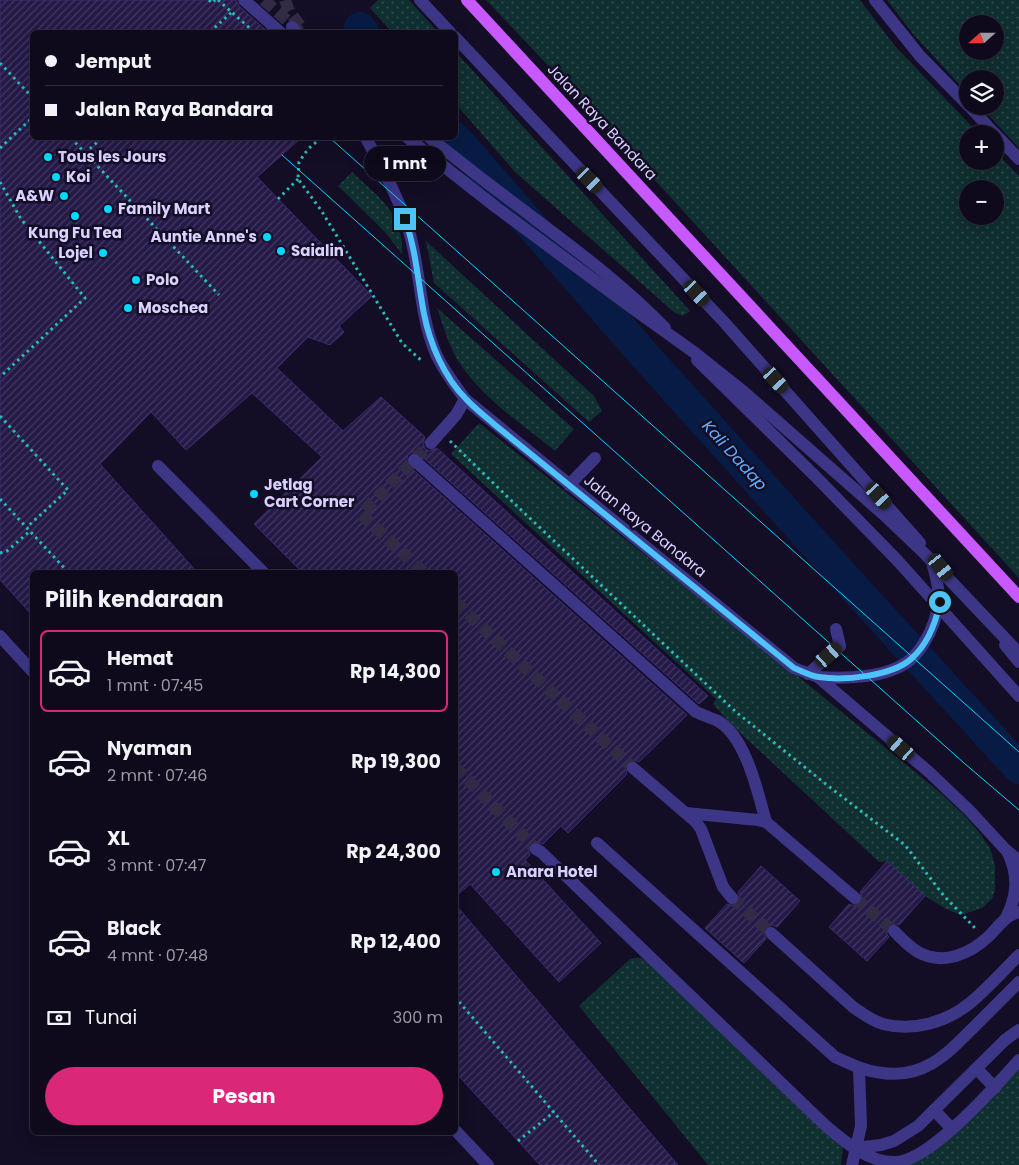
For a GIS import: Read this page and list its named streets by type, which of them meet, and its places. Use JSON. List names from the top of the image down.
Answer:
{
  "streets": {
    "main road": ["Jalan Raya Bandara"]
  },
  "water": ["Kali Dadap"],
  "places": [
    "Tous les Jours",
    "Koi",
    "A&W",
    "Family Mart",
    "Kung Fu Tea",
    "Auntie Anne's",
    "Saialin",
    "Lojel",
    "Polo",
    "Moschea",
    "Jetlag Cart Corner",
    "Anara Hotel"
  ],
  "north": "left",
  "page": {
    "map_buttons": ["+", "−"],
    "banner": ["Jemput", "Jalan Raya Bandara"],
    "bubble": "1 mnt",
    "heading": "Pilih kendaraan",
    "list": [
      {
        "name": "Hemat",
        "note": "1 mnt · 07:45",
        "value": "Rp 14,300"
      },
      {
        "name": "Nyaman",
        "note": "2 mnt · 07:46",
        "value": "Rp 19,300"
      },
      {
        "name": "XL",
        "note": "3 mnt · 07:47",
        "value": "Rp 24,300"
      },
      {
        "name": "Black",
        "note": "4 mnt · 07:48",
        "value": "Rp 12,400"
      }
    ],
    "pay": ["Tunai", "300 m"],
    "buttons": "Pesan"
  }
}
